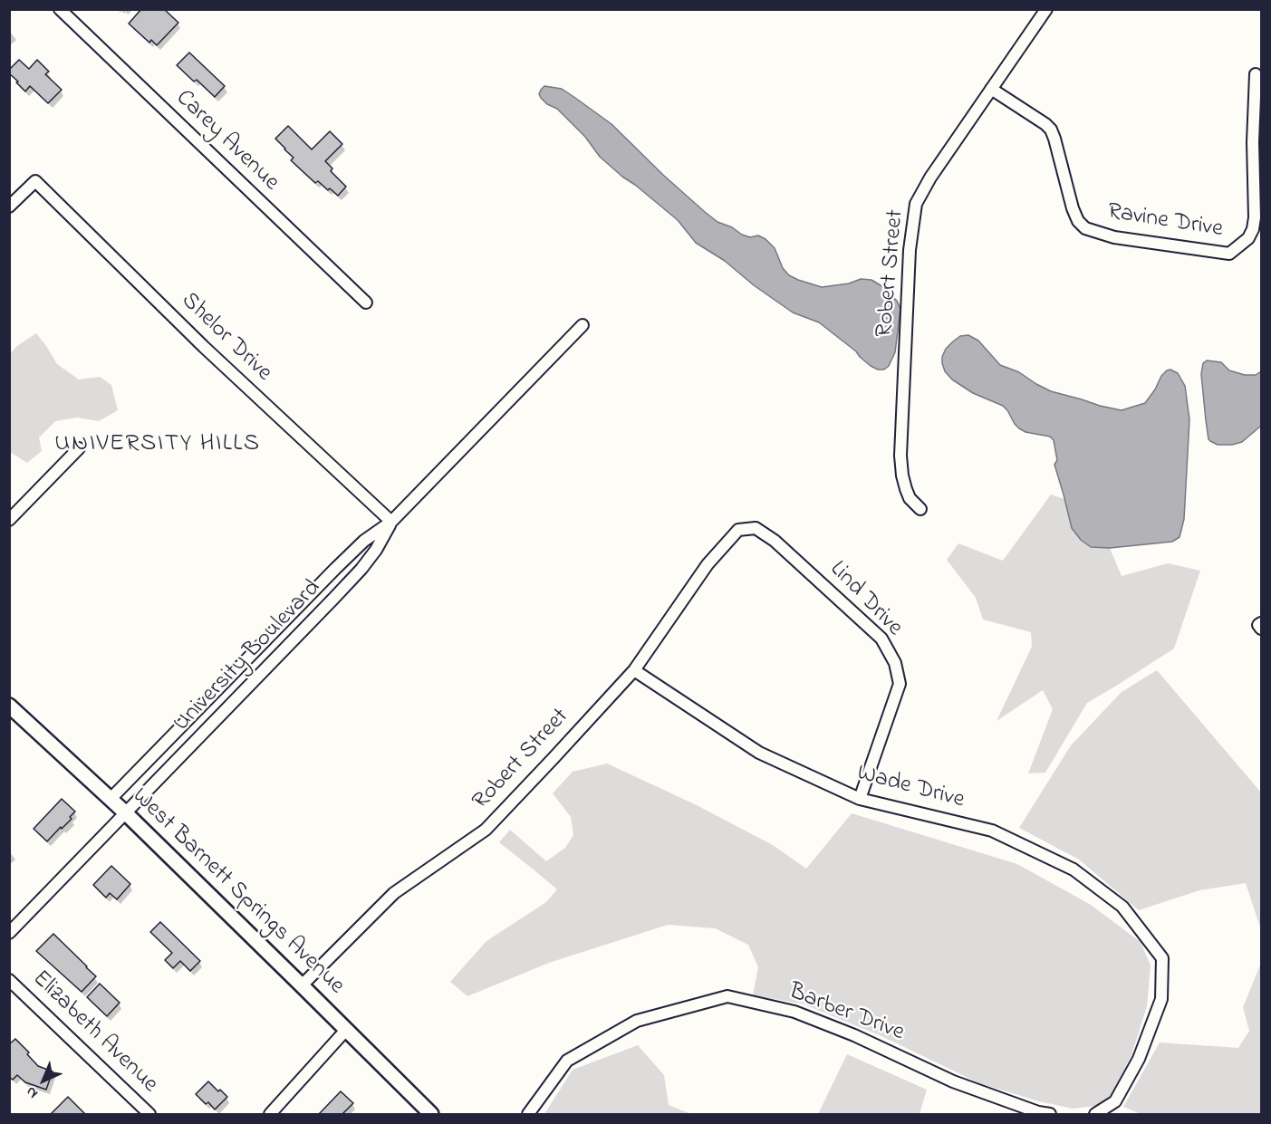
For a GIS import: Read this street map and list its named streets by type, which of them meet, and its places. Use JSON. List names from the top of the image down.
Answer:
{
  "streets": {
    "street": [
      "Carey Avenue",
      "Ravine Drive",
      "Robert Street",
      "Shelor Drive",
      "Lind Drive",
      "University Boulevard",
      "Wade Drive",
      "West Barnett Springs Avenue",
      "Barber Drive",
      "Elizabeth Avenue"
    ]
  },
  "crossings": [
    ["Ravine Drive", "Robert Street"],
    ["Robert Street", "Lind Drive"],
    ["Robert Street", "Wade Drive"],
    ["Robert Street", "West Barnett Springs Avenue"],
    ["Shelor Drive", "University Boulevard"],
    ["Lind Drive", "Wade Drive"],
    ["University Boulevard", "West Barnett Springs Avenue"]
  ],
  "districts": ["UNIVERSITY HILLS"],
  "north": "bottom left"
}
